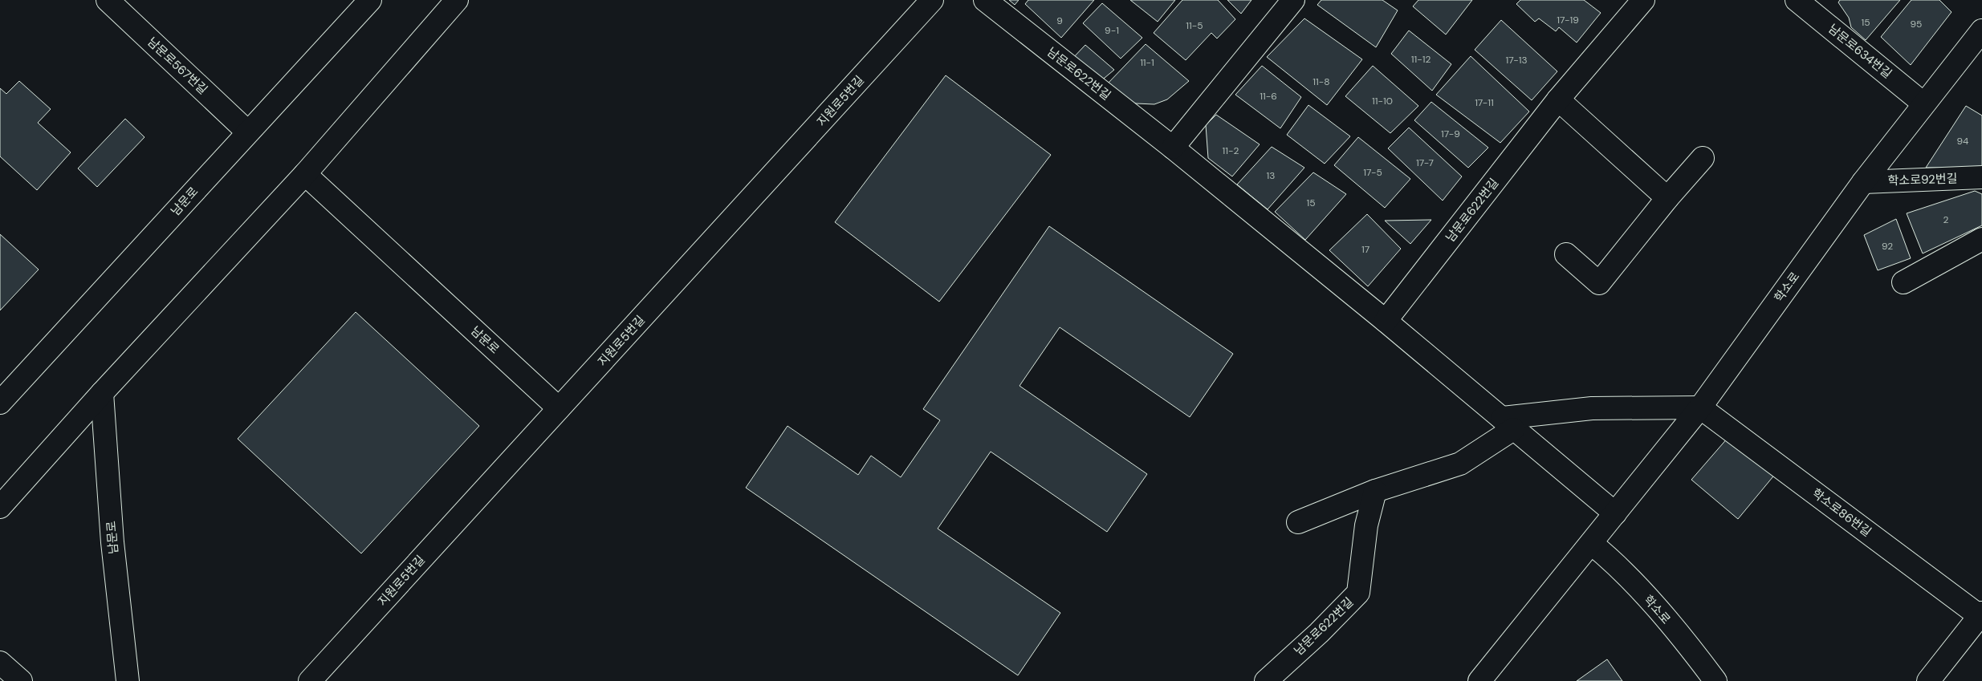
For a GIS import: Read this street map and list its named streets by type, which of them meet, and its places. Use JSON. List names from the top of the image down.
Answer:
{
  "streets": {
    "street": [
      "남문로634번길",
      "남문로567번길",
      "남문로622번길",
      "지원로5번길",
      "학소로92번길",
      "남문로",
      "학소로",
      "학소로86번길"
    ]
  },
  "crossings": [
    ["남문로634번길", "학소로"],
    ["남문로567번길", "남문로"],
    ["남문로622번길", "학소로"],
    ["지원로5번길", "남문로"],
    ["학소로92번길", "학소로"],
    ["학소로", "학소로86번길"]
  ],
  "house_numbers": [
    "17-19",
    "9",
    "15",
    "95",
    "11-5",
    "9-1",
    "11-12",
    "17-13",
    "11-1",
    "11-8",
    "11-6",
    "11-10",
    "17-11",
    "17-9",
    "94",
    "11-2",
    "17-7",
    "17-5",
    "13",
    "15",
    "2",
    "92",
    "17"
  ]
}
